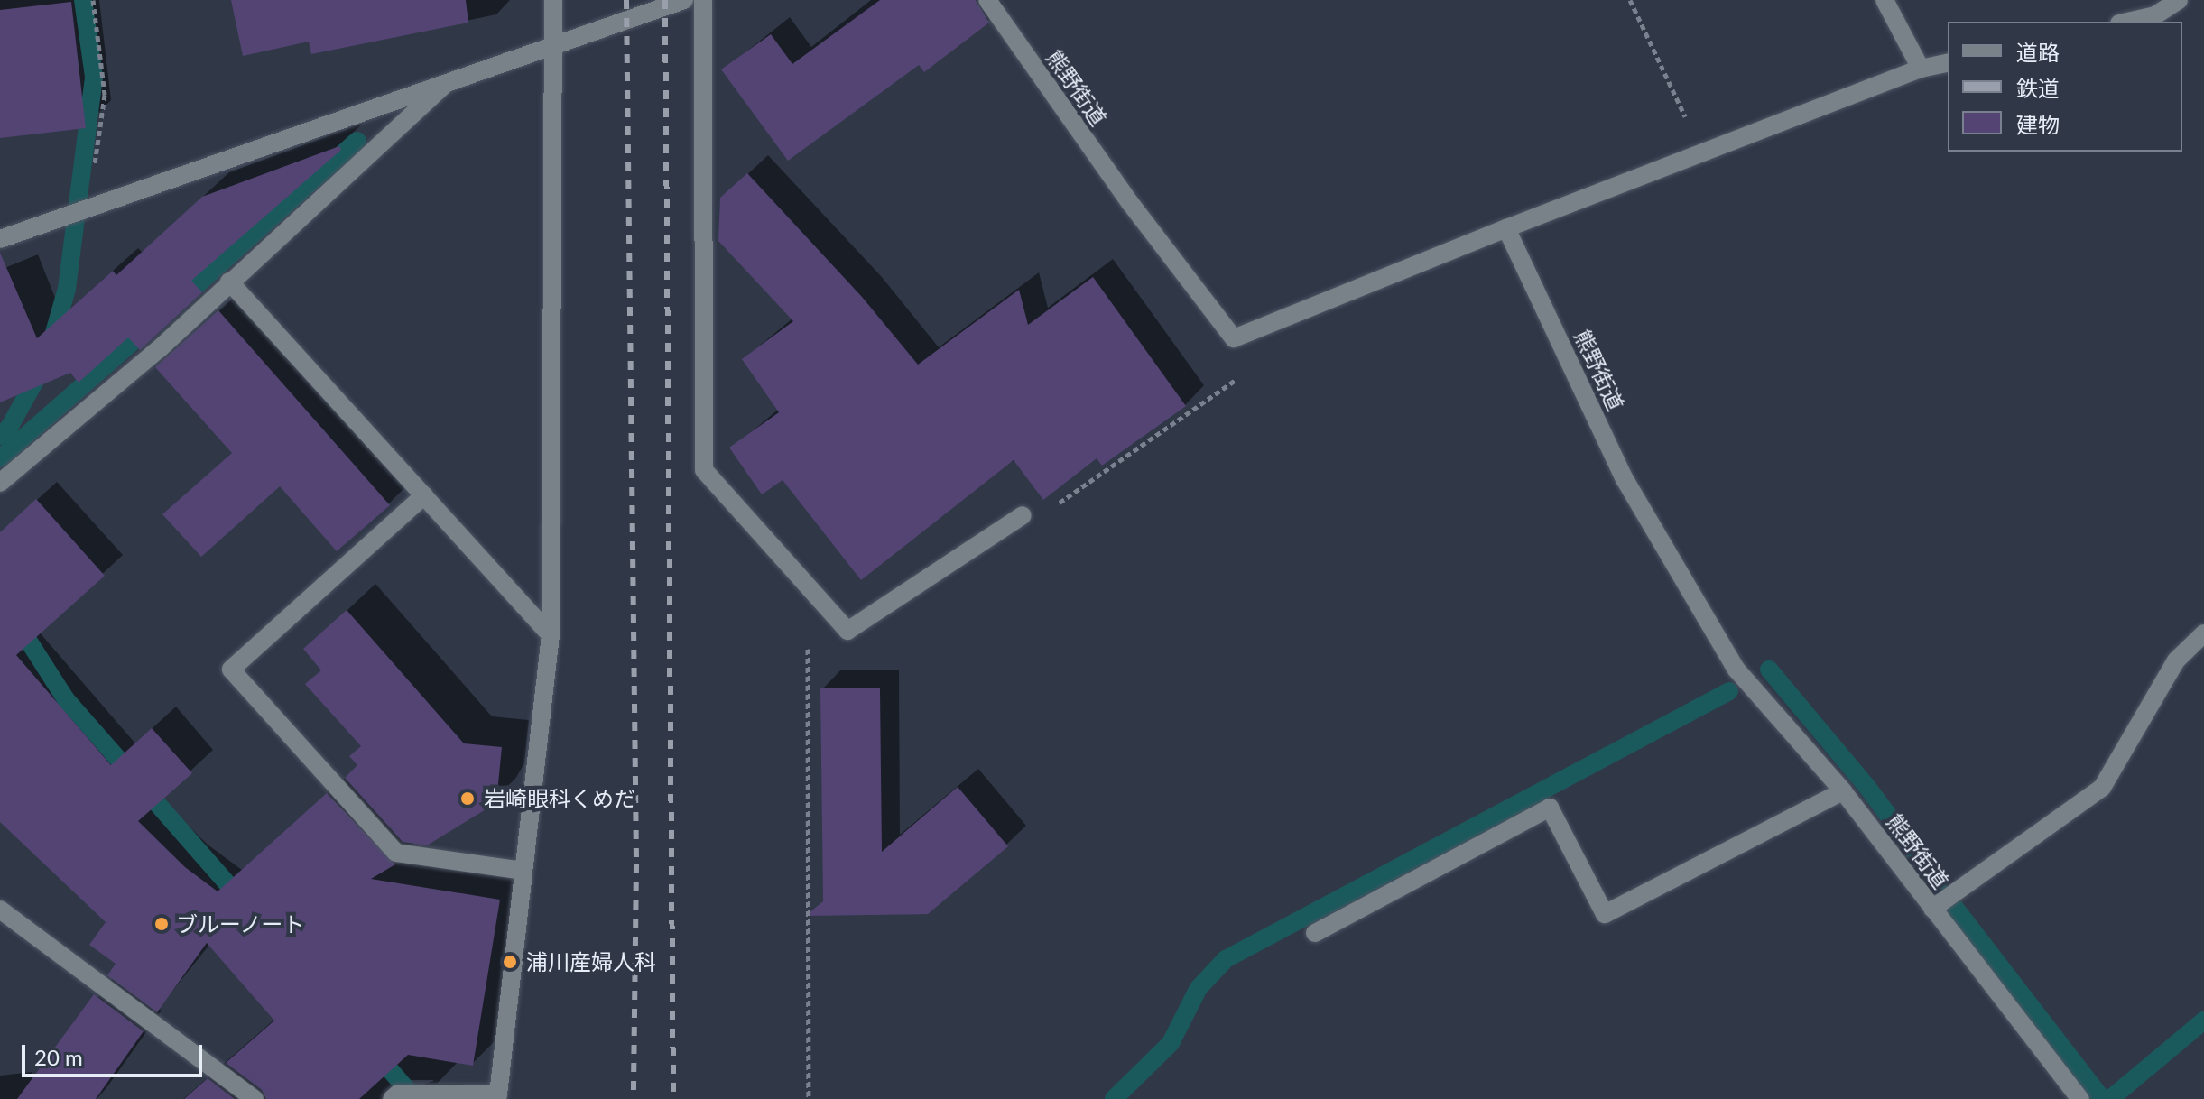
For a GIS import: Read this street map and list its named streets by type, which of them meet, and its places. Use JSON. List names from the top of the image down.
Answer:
{
  "streets": {
    "street": ["熊野街道"]
  },
  "places": ["岩崎眼科くめだ", "ブルーノート", "浦川産婦人科"],
  "legend": ["道路", "鉄道", "建物"],
  "scale_bar": "20 m"
}
